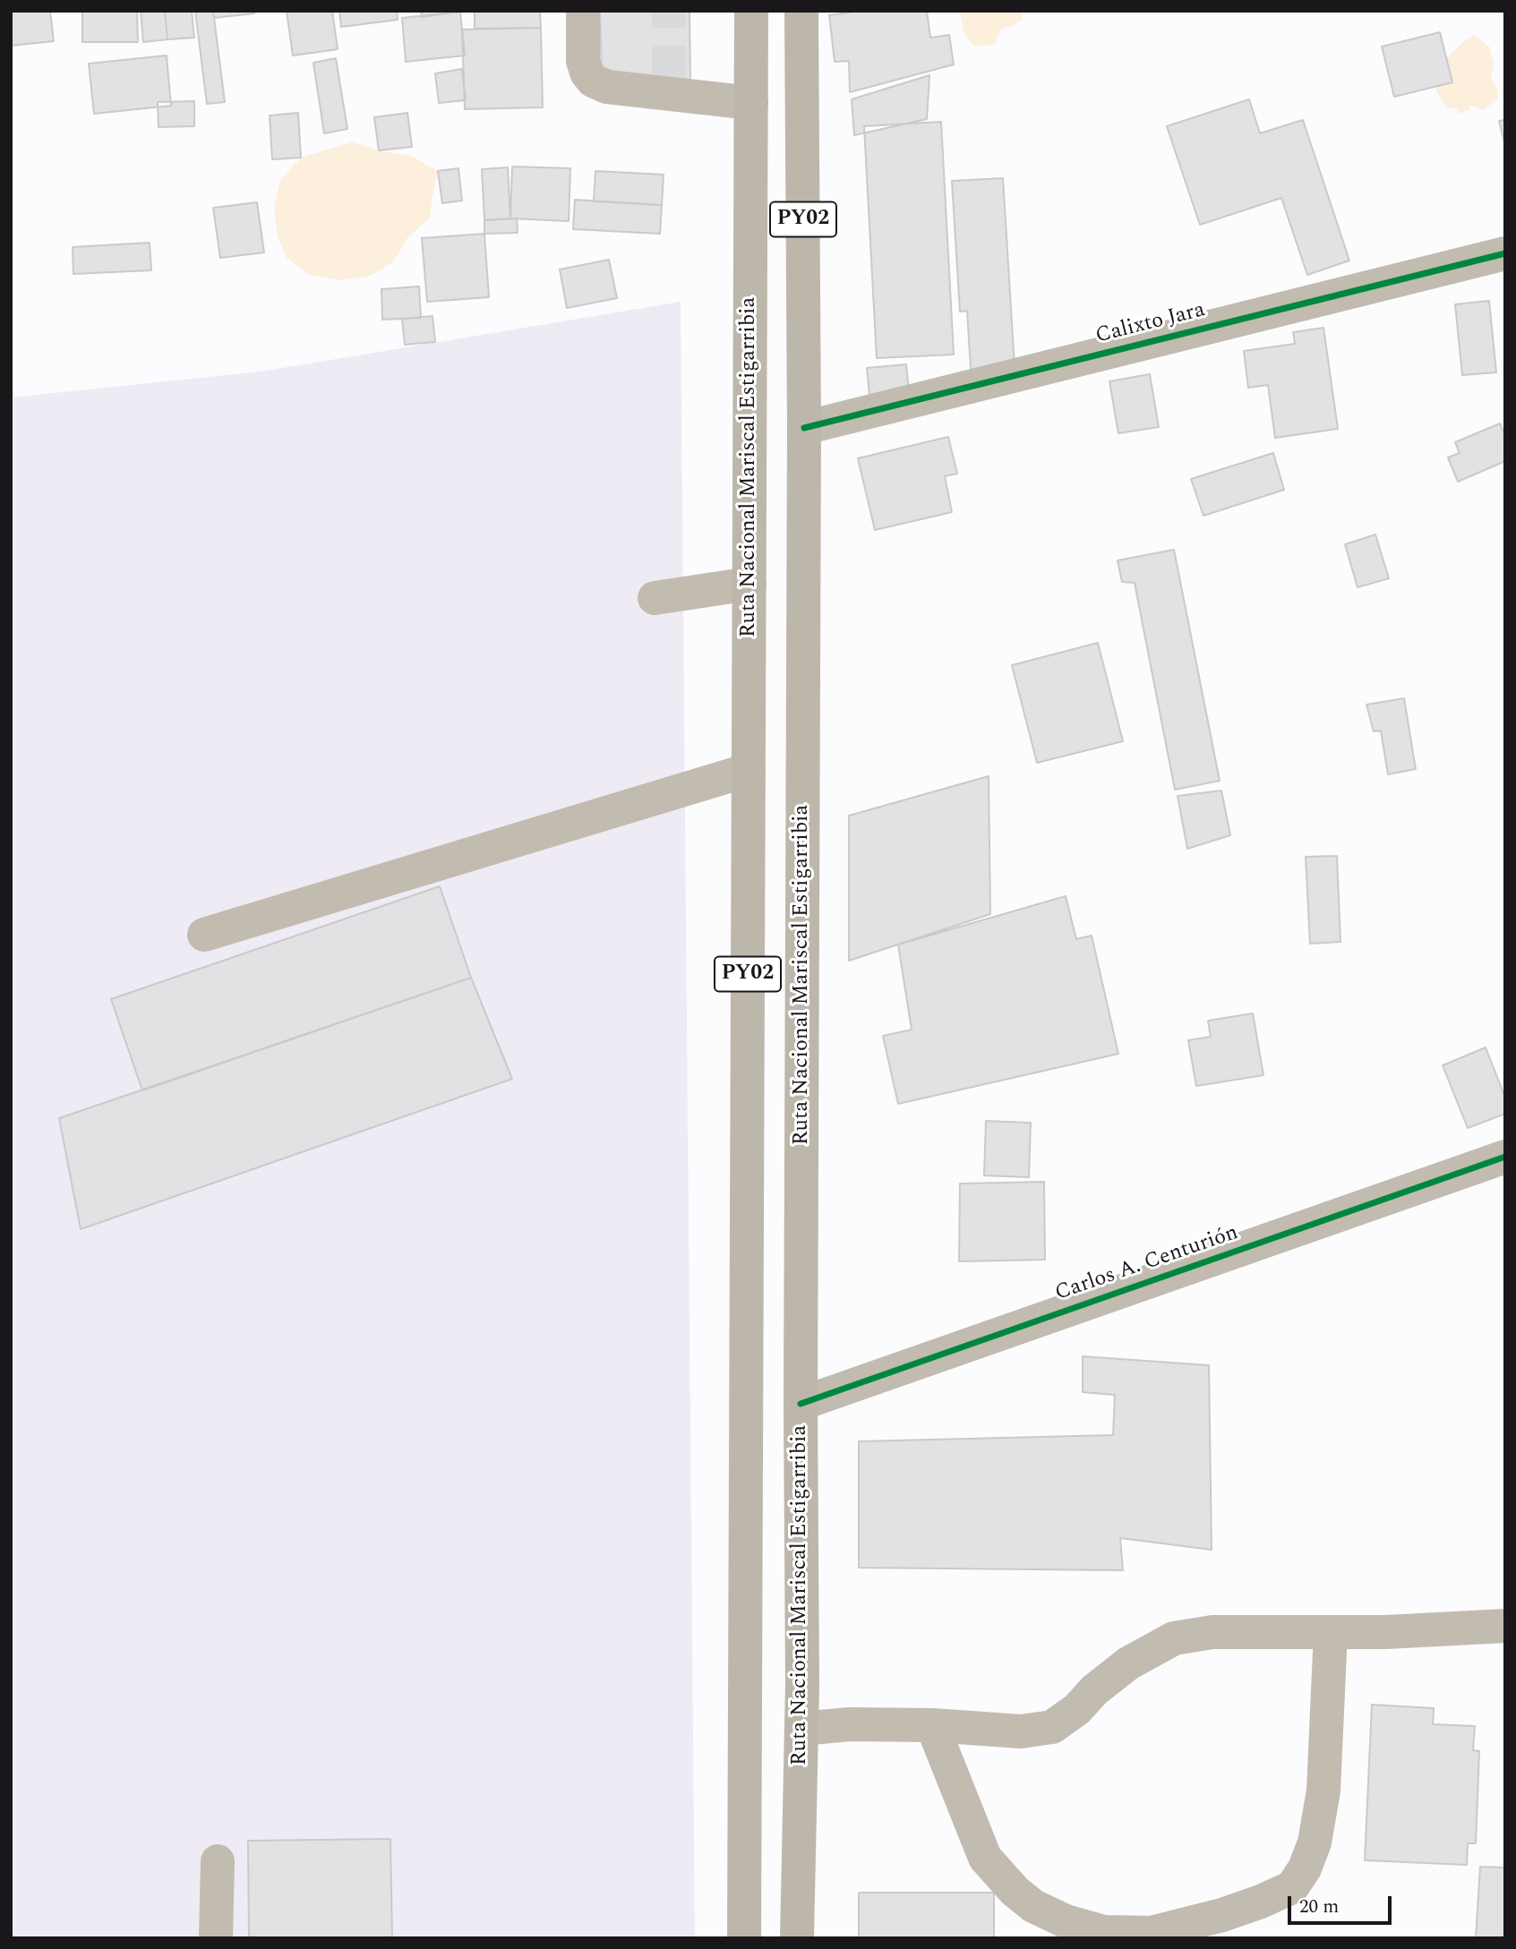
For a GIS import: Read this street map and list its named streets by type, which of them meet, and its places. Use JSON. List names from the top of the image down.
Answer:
{
  "streets": {
    "highway": ["PY02", "Ruta Nacional Mariscal Estigarribia"],
    "street": ["Calixto Jara", "Carlos A. Centurión"]
  },
  "crossings": [
    ["Calixto Jara", "Ruta Nacional Mariscal Estigarribia"],
    ["Ruta Nacional Mariscal Estigarribia", "Carlos A. Centurión"]
  ],
  "scale_bar": "20 m"
}
